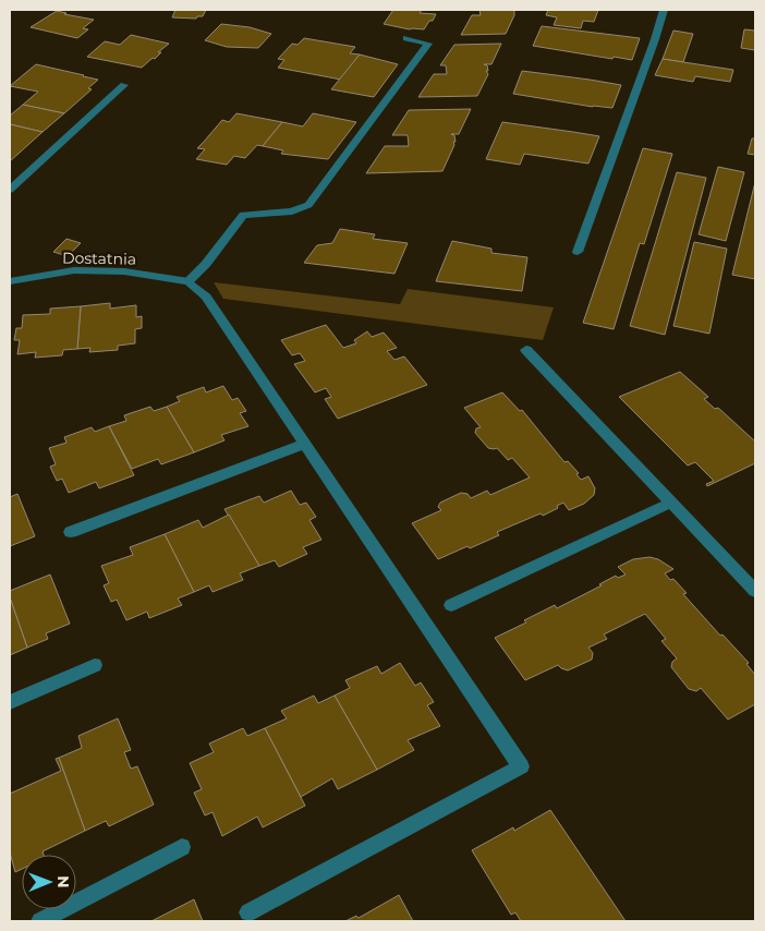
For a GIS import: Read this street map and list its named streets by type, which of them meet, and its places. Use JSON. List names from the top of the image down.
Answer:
{
  "streets": {
    "street": ["Dostatnia"]
  },
  "north": "right"
}
